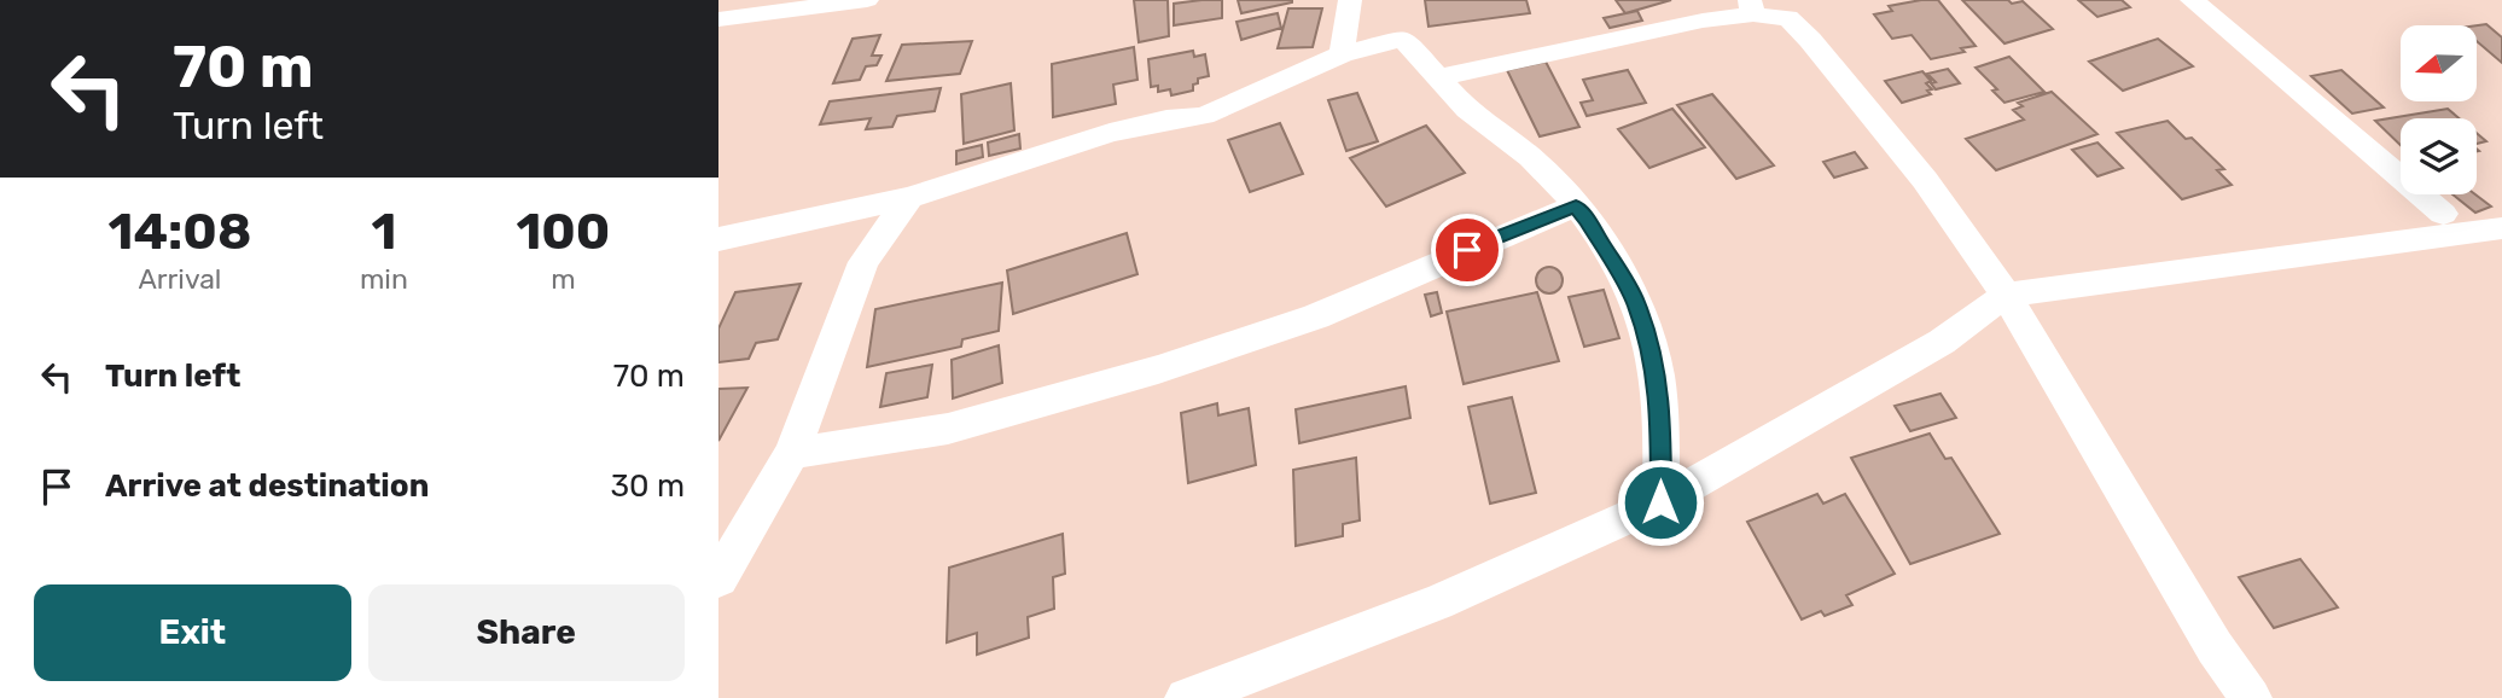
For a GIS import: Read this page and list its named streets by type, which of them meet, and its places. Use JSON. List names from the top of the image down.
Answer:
{
  "north": "left",
  "page": {
    "turn": ["70 m", "Turn left"],
    "eta": [
      "14:08",
      "Arrival",
      "1",
      "min",
      "100",
      "m"
    ],
    "list": [
      {
        "name": "Turn left",
        "value": "70 m"
      },
      {
        "name": "Arrive at destination",
        "value": "30 m"
      }
    ],
    "buttons": ["Exit", "Share"]
  }
}
